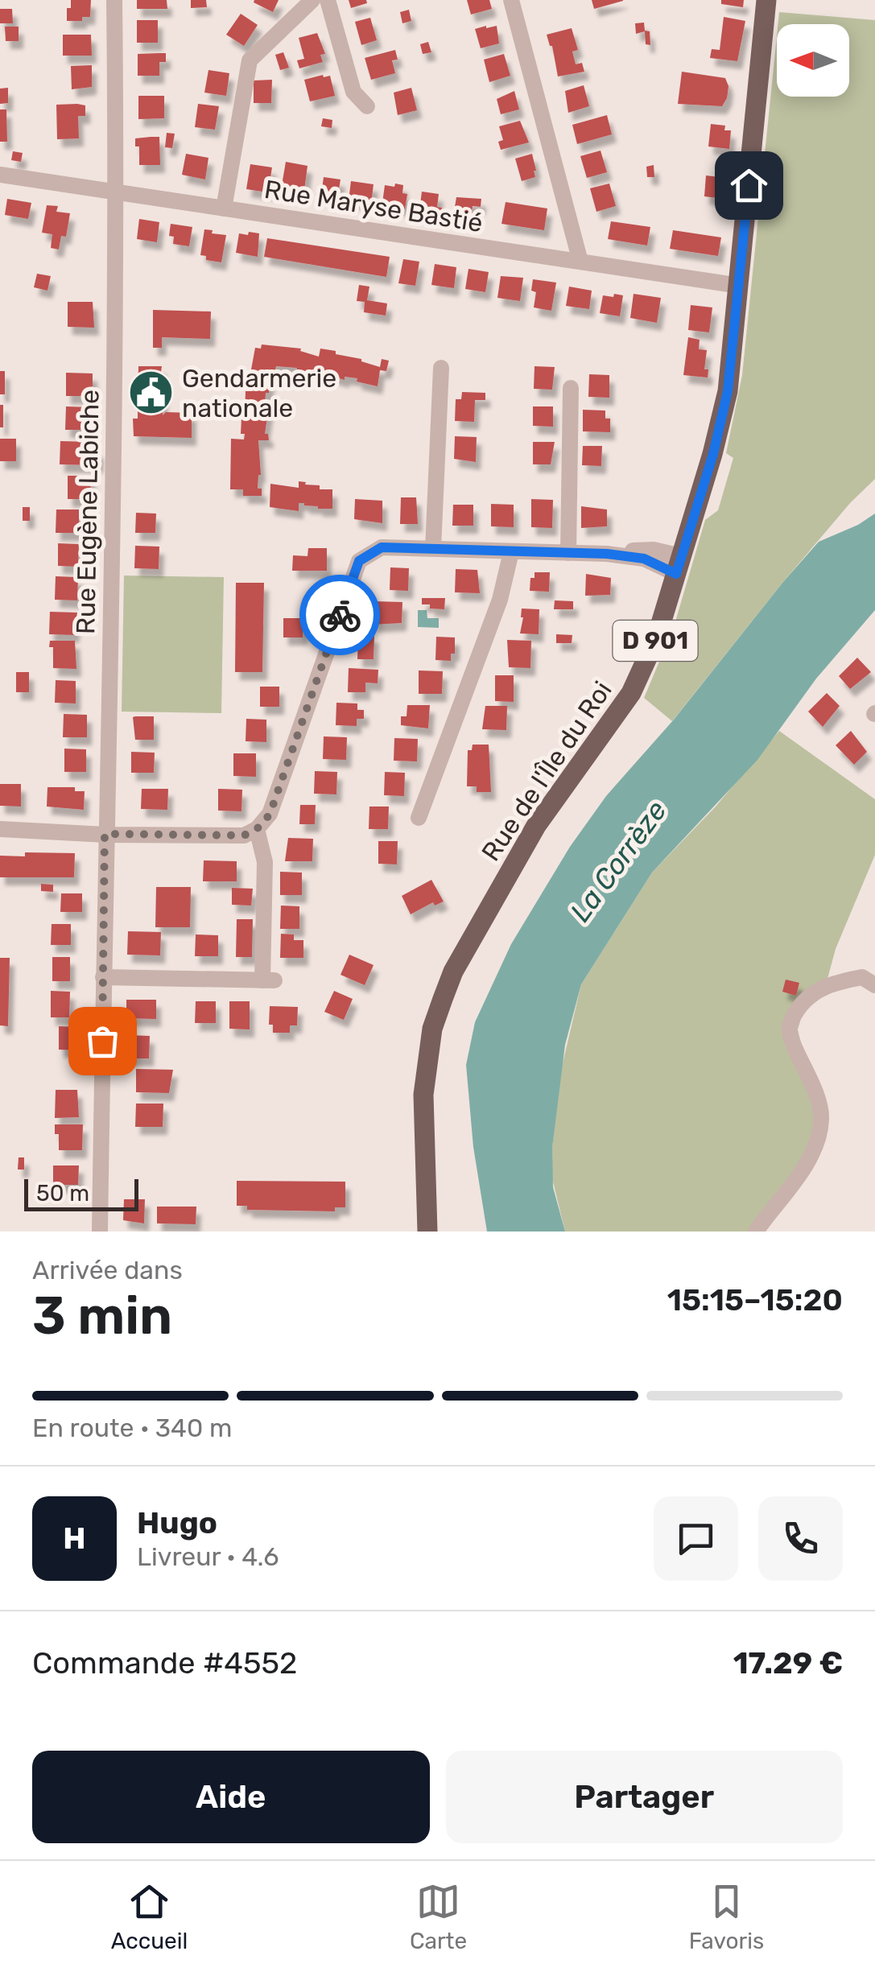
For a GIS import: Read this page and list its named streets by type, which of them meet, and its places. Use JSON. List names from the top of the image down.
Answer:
{
  "streets": {
    "main road": ["D 901", "Rue de l'Île du Roi"],
    "street": ["Rue Maryse Bastié", "Rue Eugène Labiche"]
  },
  "crossings": [
    ["Rue Maryse Bastié", "Rue Eugène Labiche"],
    ["Rue Maryse Bastié", "Rue de l'Île du Roi"]
  ],
  "water": ["La Corrèze"],
  "places": {
    "public building": ["Gendarmerie nationale"]
  },
  "scale_bar": "50 m",
  "north": "left",
  "page": {
    "scale": "50 m",
    "heading": ["3 min", "Arrivée dans", "15:15–15:20"],
    "panel": [
      "Hugo",
      "Livreur · 4.6",
      "Commande #4552",
      "17.29 €"
    ],
    "bar": "En route · 340 m",
    "round": "H",
    "buttons": ["Aide", "Partager"],
    "tabs": ["Accueil", "Carte", "Favoris"]
  }
}
